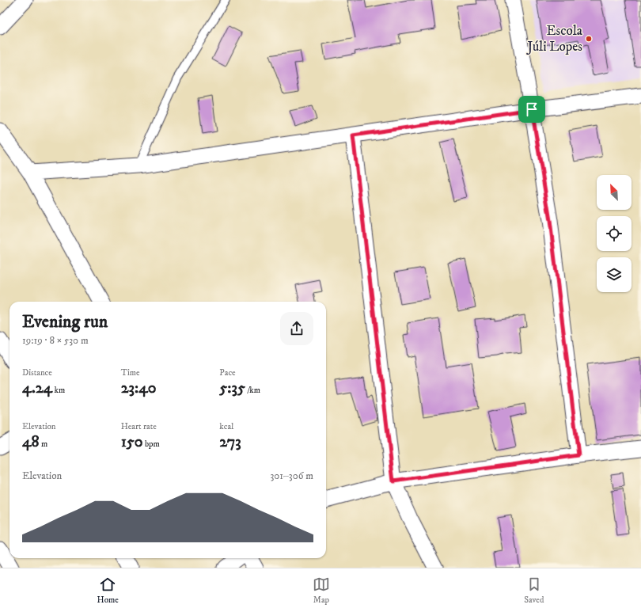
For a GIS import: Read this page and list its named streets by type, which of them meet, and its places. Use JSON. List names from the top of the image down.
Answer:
{
  "places": ["Escola Júli Lopes"],
  "north": "top left",
  "page": {
    "heading": ["Evening run", "19:19 · 8 × 530 m"],
    "stats": [
      ["Distance", "4.24 km"],
      ["Time", "23:40"],
      ["Pace", "5:35 /km"],
      ["Elevation", "48 m"],
      ["Heart rate", "150 bpm"],
      ["kcal", "273"]
    ],
    "chart": ["Elevation", "301–306 m"],
    "tabs": ["Home", "Map", "Saved"]
  }
}
